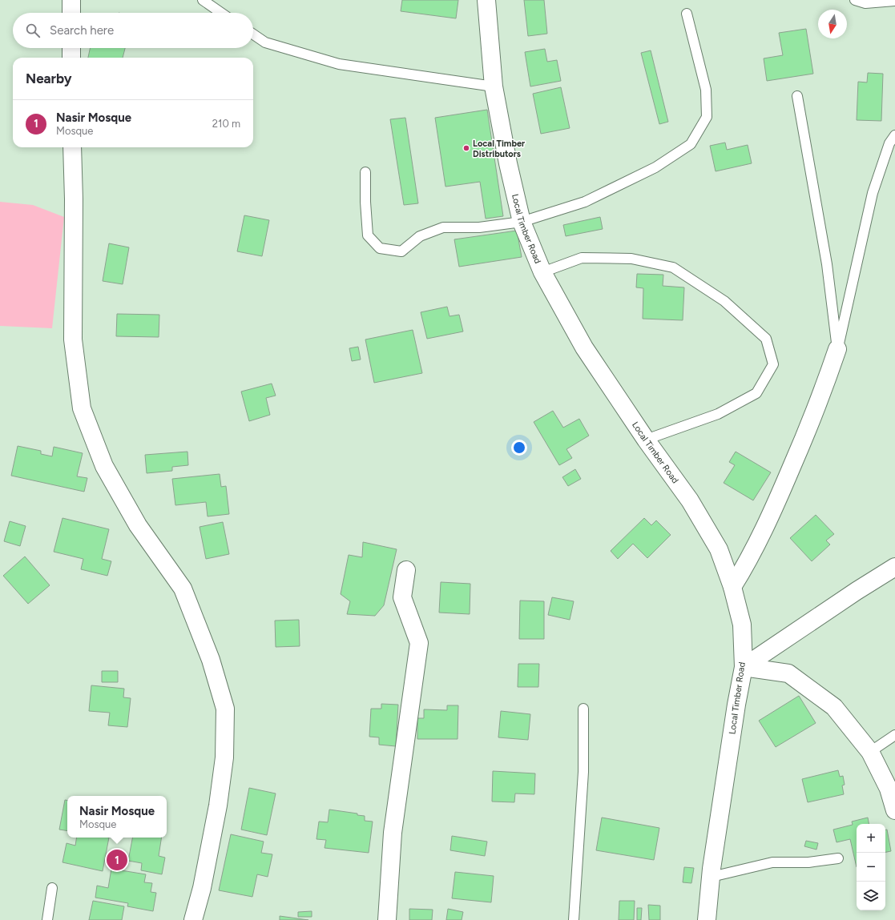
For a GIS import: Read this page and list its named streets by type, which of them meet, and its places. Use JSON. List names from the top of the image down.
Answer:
{
  "streets": {
    "street": ["Local Timber Road"]
  },
  "places": ["Local Timber Distributors"],
  "north": "bottom",
  "page": {
    "search": "Search here",
    "heading": "Nearby",
    "list": [
      {
        "mark": "1",
        "name": "Nasir Mosque",
        "note": "Mosque",
        "value": "210 m"
      }
    ],
    "popup": ["Nasir Mosque", "Mosque"],
    "map_buttons": ["+", "−"],
    "pins": "1"
  }
}
